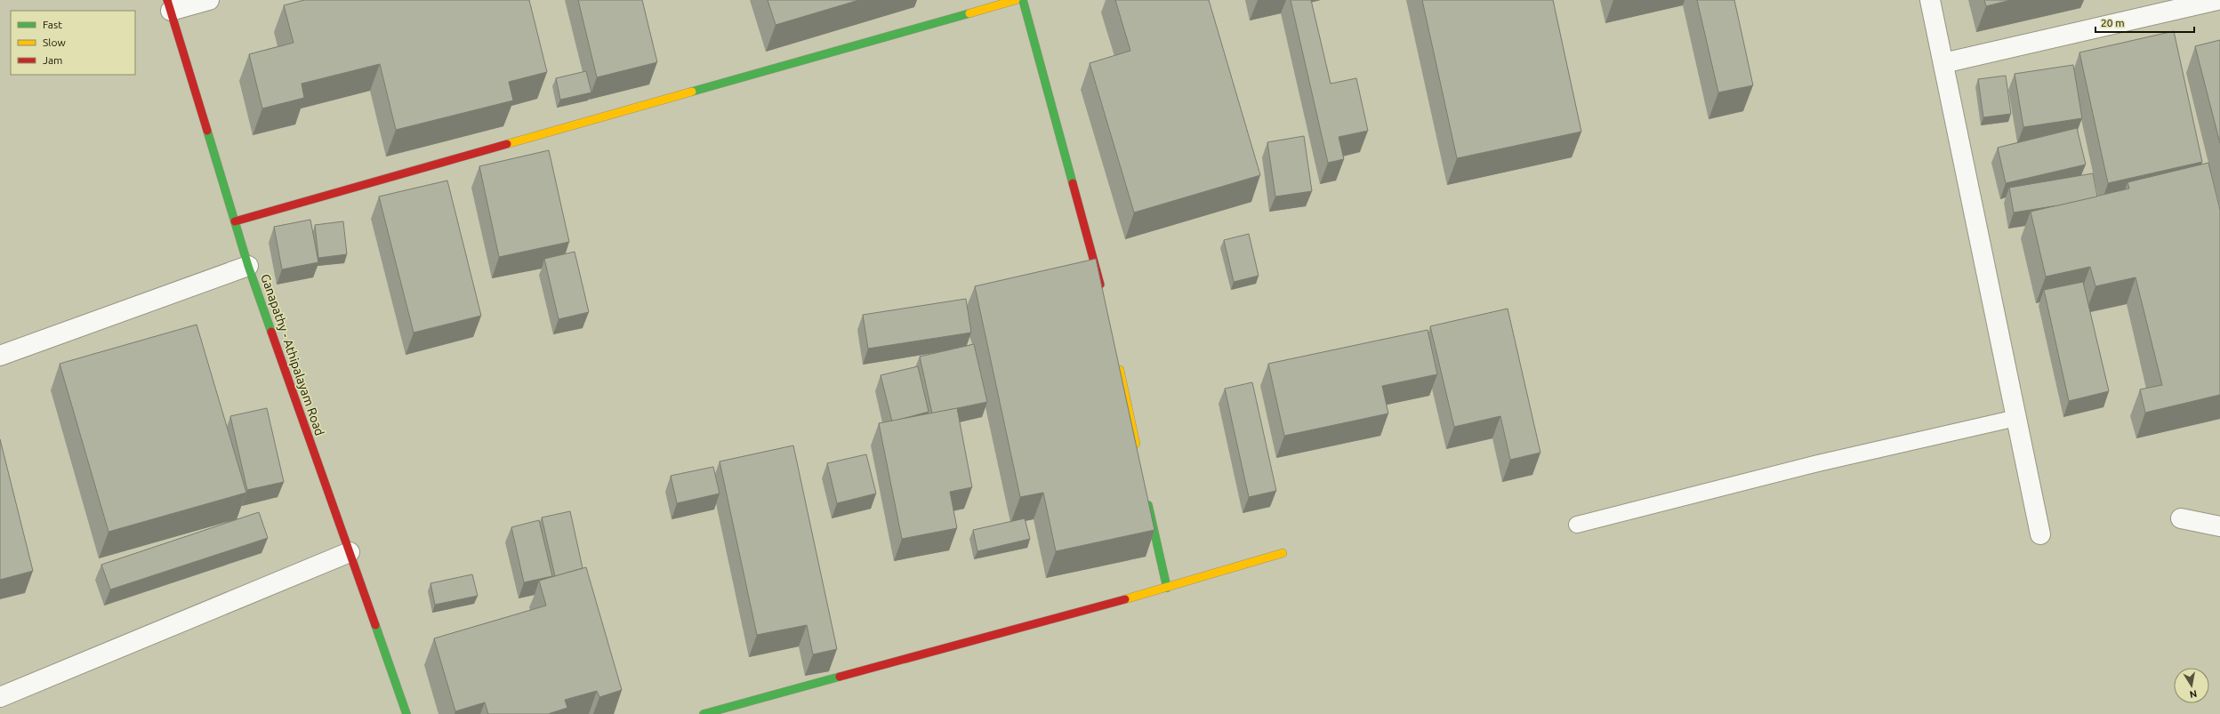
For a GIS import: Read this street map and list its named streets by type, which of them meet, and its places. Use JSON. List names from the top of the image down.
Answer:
{
  "streets": {
    "street": ["Ganapathy - Athipalayam Road"]
  },
  "legend": ["Fast", "Slow", "Jam"],
  "scale_bar": "20 m",
  "north": "bottom"
}
